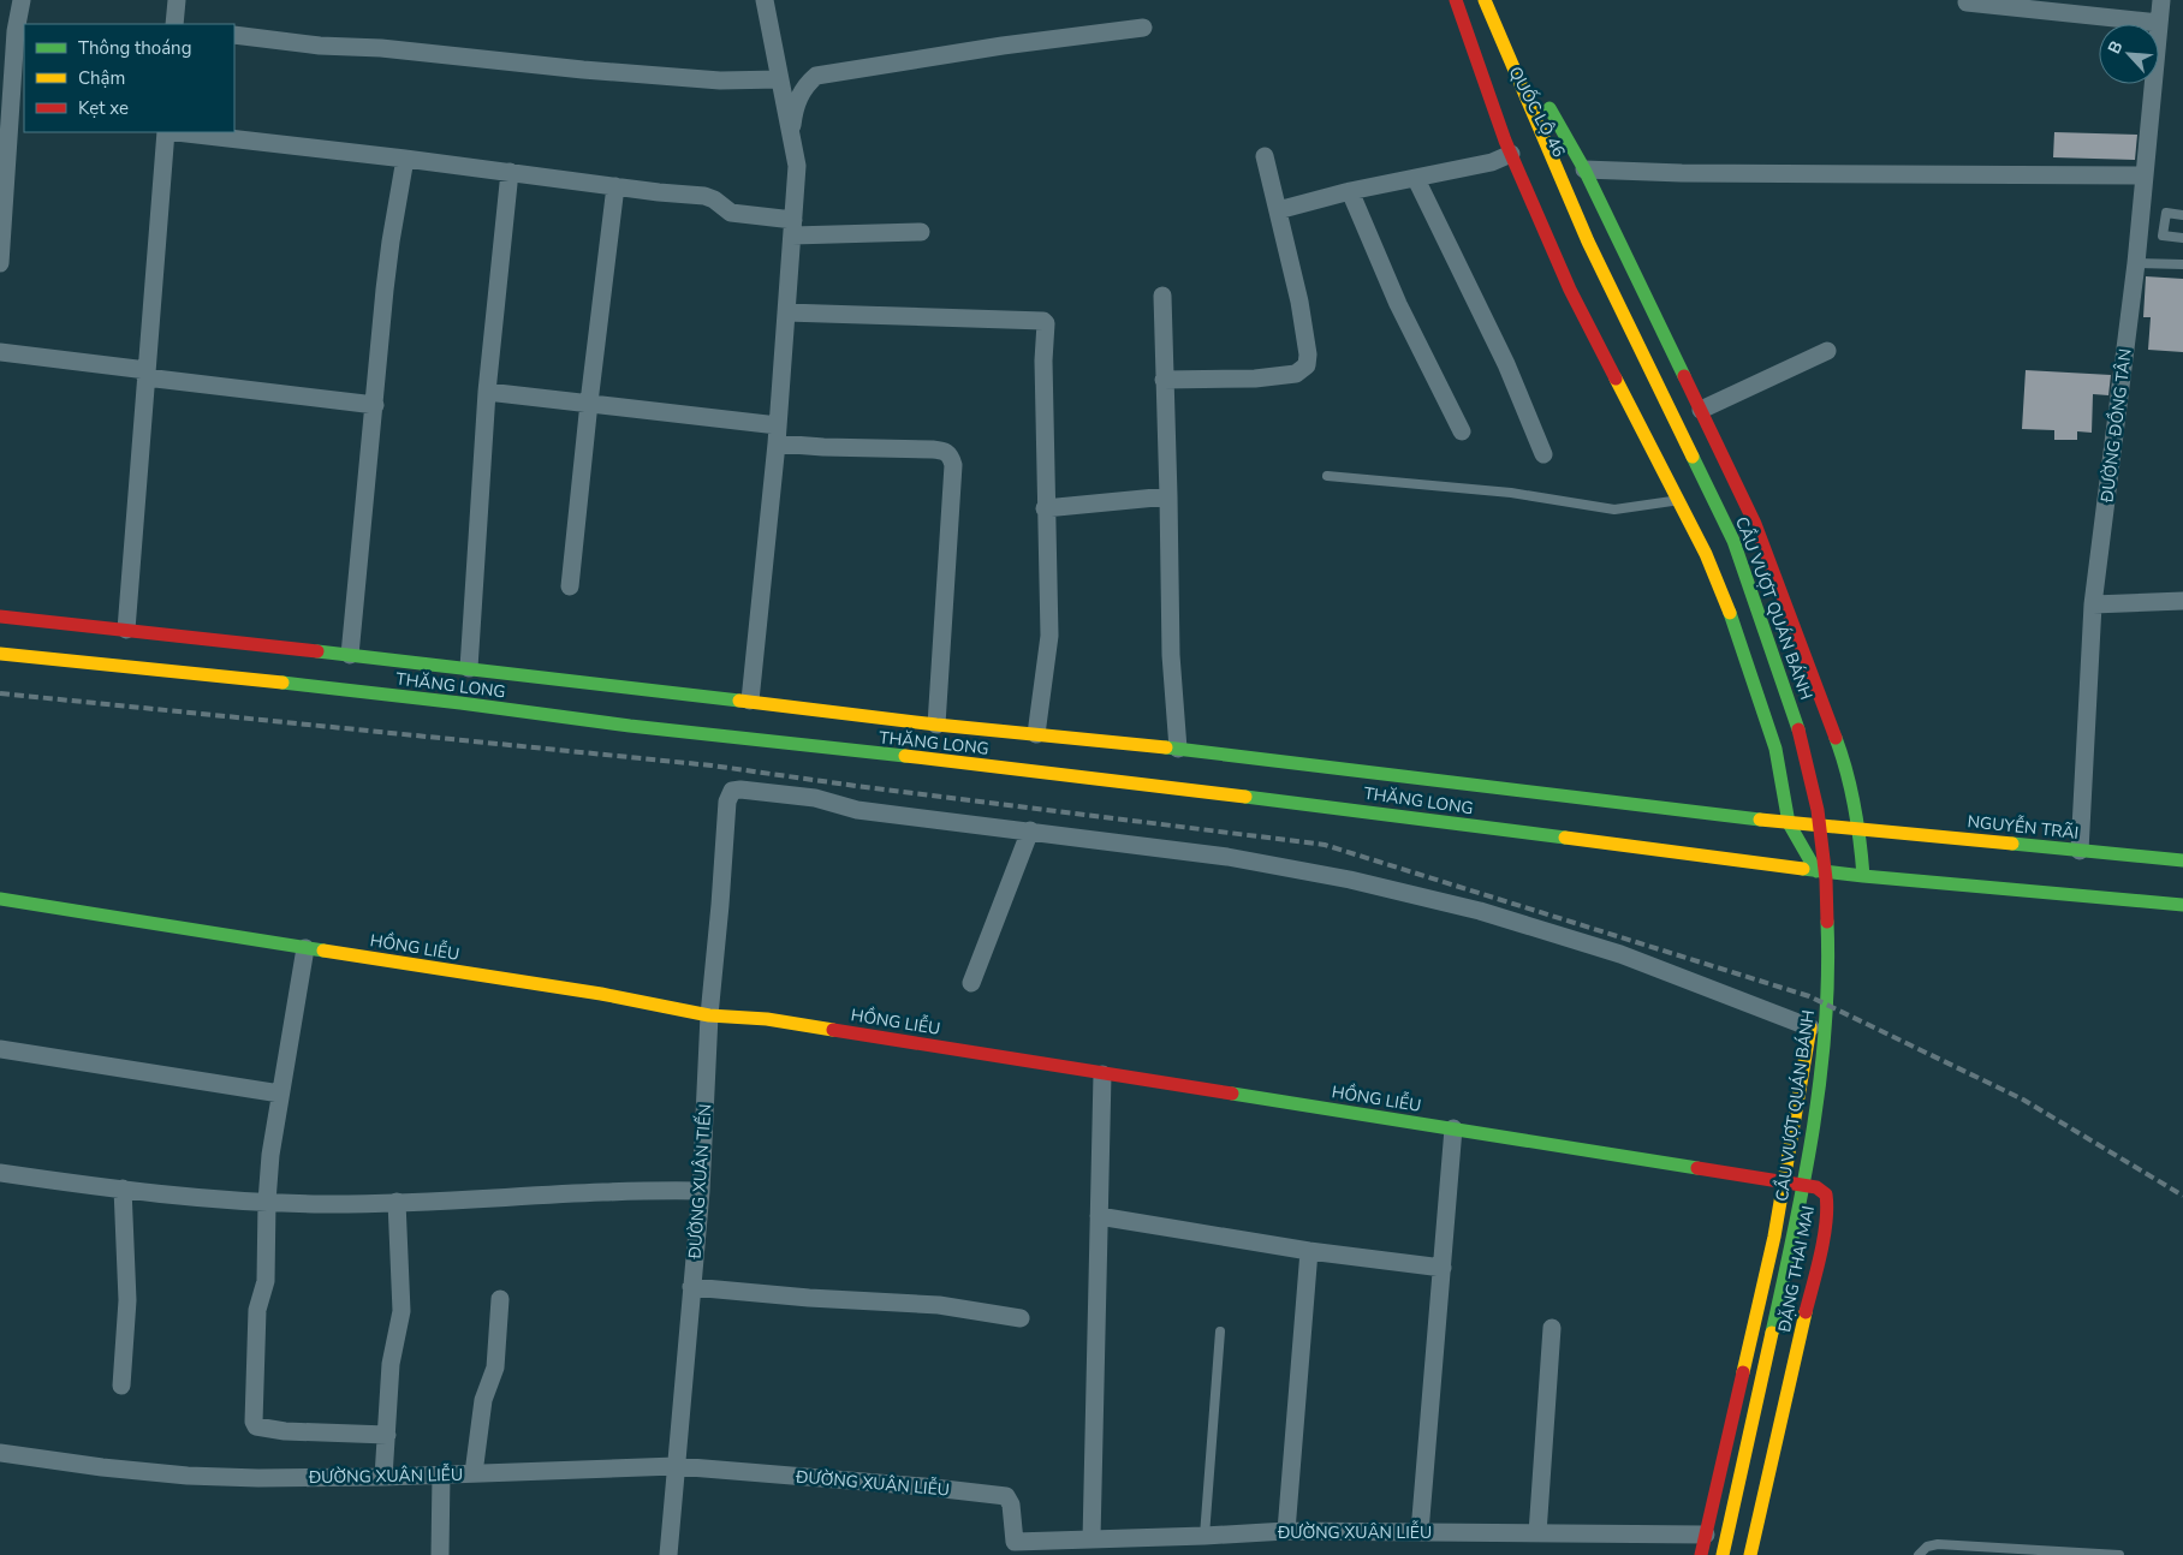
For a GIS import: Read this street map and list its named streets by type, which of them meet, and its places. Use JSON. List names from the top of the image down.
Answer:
{
  "streets": {
    "main road": [
      "QUỐC LỘ 46",
      "CẦU VƯỢT QUÁN BÁNH",
      "THĂNG LONG",
      "NGUYỄN TRÃI",
      "HỒNG LIỄU",
      "ĐẶNG THAI MAI"
    ],
    "street": ["ĐƯỜNG ĐỒNG TÂN", "ĐƯỜNG XUÂN TIẾN", "ĐƯỜNG XUÂN LIỄU"]
  },
  "crossings": [
    ["QUỐC LỘ 46", "CẦU VƯỢT QUÁN BÁNH"],
    ["ĐƯỜNG ĐỒNG TÂN", "NGUYỄN TRÃI"],
    ["THĂNG LONG", "NGUYỄN TRÃI"],
    ["HỒNG LIỄU", "ĐƯỜNG XUÂN TIẾN"],
    ["HỒNG LIỄU", "ĐẶNG THAI MAI"],
    ["ĐƯỜNG XUÂN TIẾN", "ĐƯỜNG XUÂN LIỄU"],
    ["ĐẶNG THAI MAI", "ĐƯỜNG XUÂN LIỄU"]
  ],
  "legend": ["Thông thoáng", "Chậm", "Kẹt xe"],
  "north": "top left"
}
